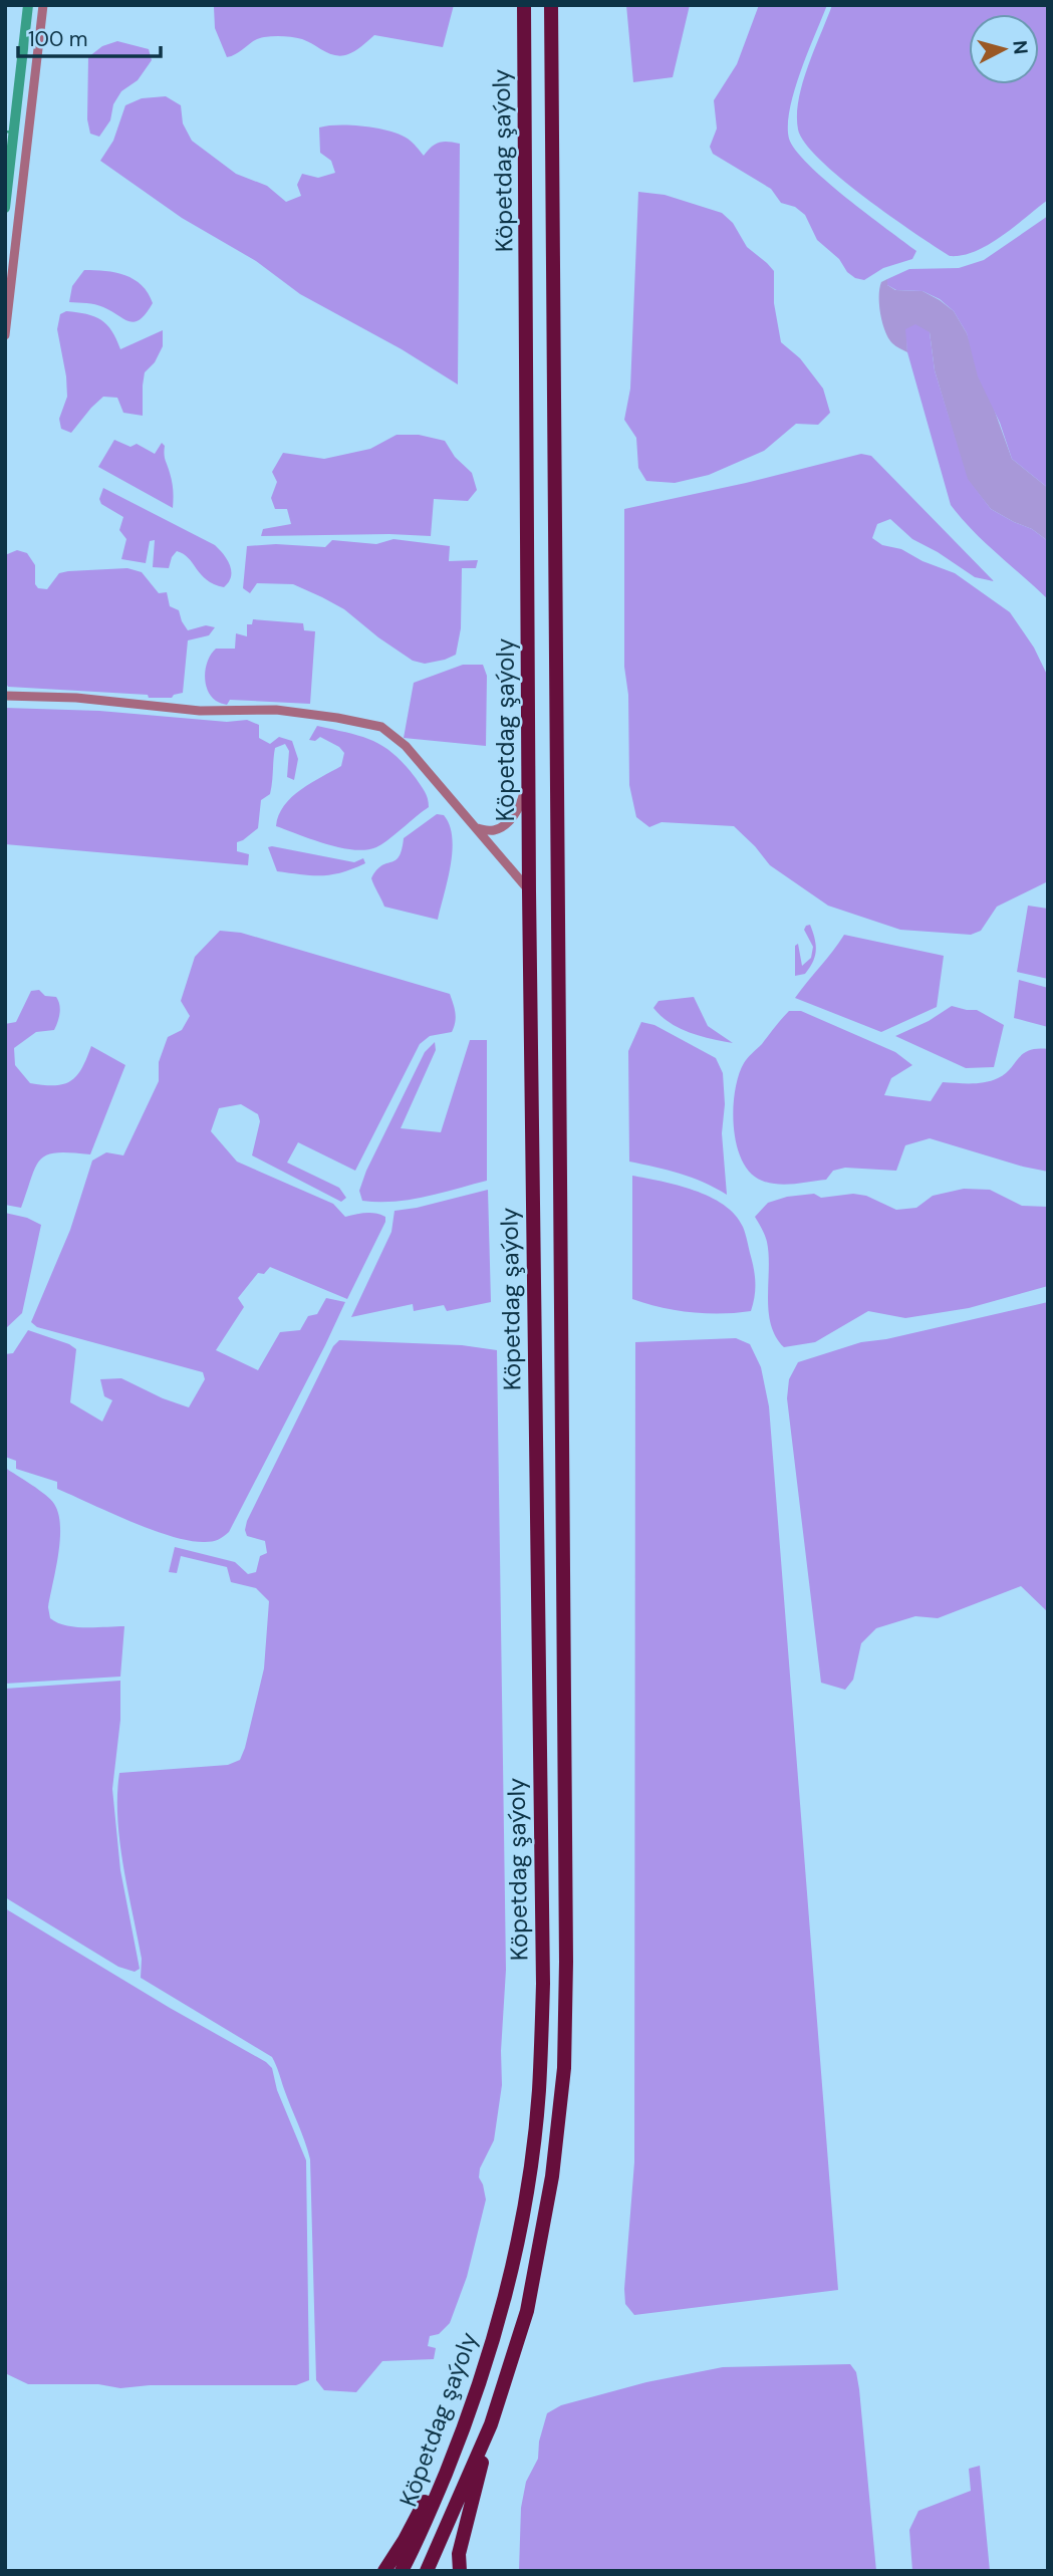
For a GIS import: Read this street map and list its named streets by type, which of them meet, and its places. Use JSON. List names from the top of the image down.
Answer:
{
  "streets": {
    "main road": ["Köpetdag şaýoly"]
  },
  "scale_bar": "100 m",
  "north": "right"
}
